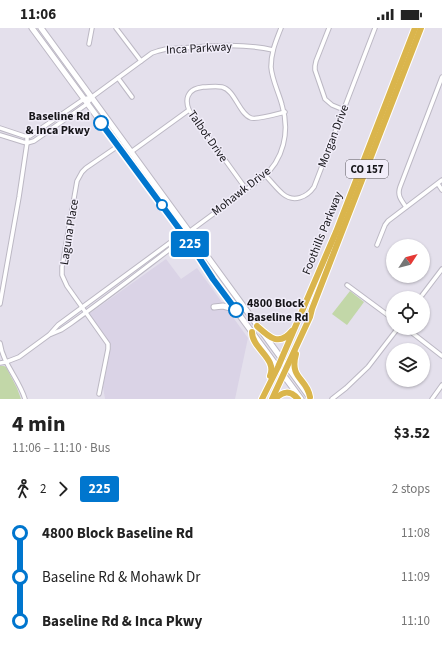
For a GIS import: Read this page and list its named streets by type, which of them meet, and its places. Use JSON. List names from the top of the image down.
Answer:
{
  "streets": {
    "highway": ["CO 157", "Foothills Parkway"],
    "street": [
      "Inca Parkway",
      "Talbot Drive",
      "Morgan Drive",
      "Mohawk Drive",
      "Laguna Place"
    ]
  },
  "crossings": [
    ["Inca Parkway", "Mohawk Drive"],
    ["Talbot Drive", "Mohawk Drive"],
    ["Morgan Drive", "Mohawk Drive"]
  ],
  "places": ["Baseline Rd & Inca Pkwy", "4800 Block Baseline Rd"],
  "lines": ["bus line 225"],
  "north": "top right",
  "page": {
    "status": "11:06",
    "on_map": "225",
    "heading": ["4 min", "11:06 – 11:10 · Bus", "$3.52"],
    "legs": ["2", "225", "2 stops"],
    "list": [
      {
        "name": "4800 Block Baseline Rd",
        "value": "11:08"
      },
      {
        "name": "Baseline Rd & Mohawk Dr",
        "value": "11:09"
      },
      {
        "name": "Baseline Rd & Inca Pkwy",
        "value": "11:10"
      }
    ]
  }
}
